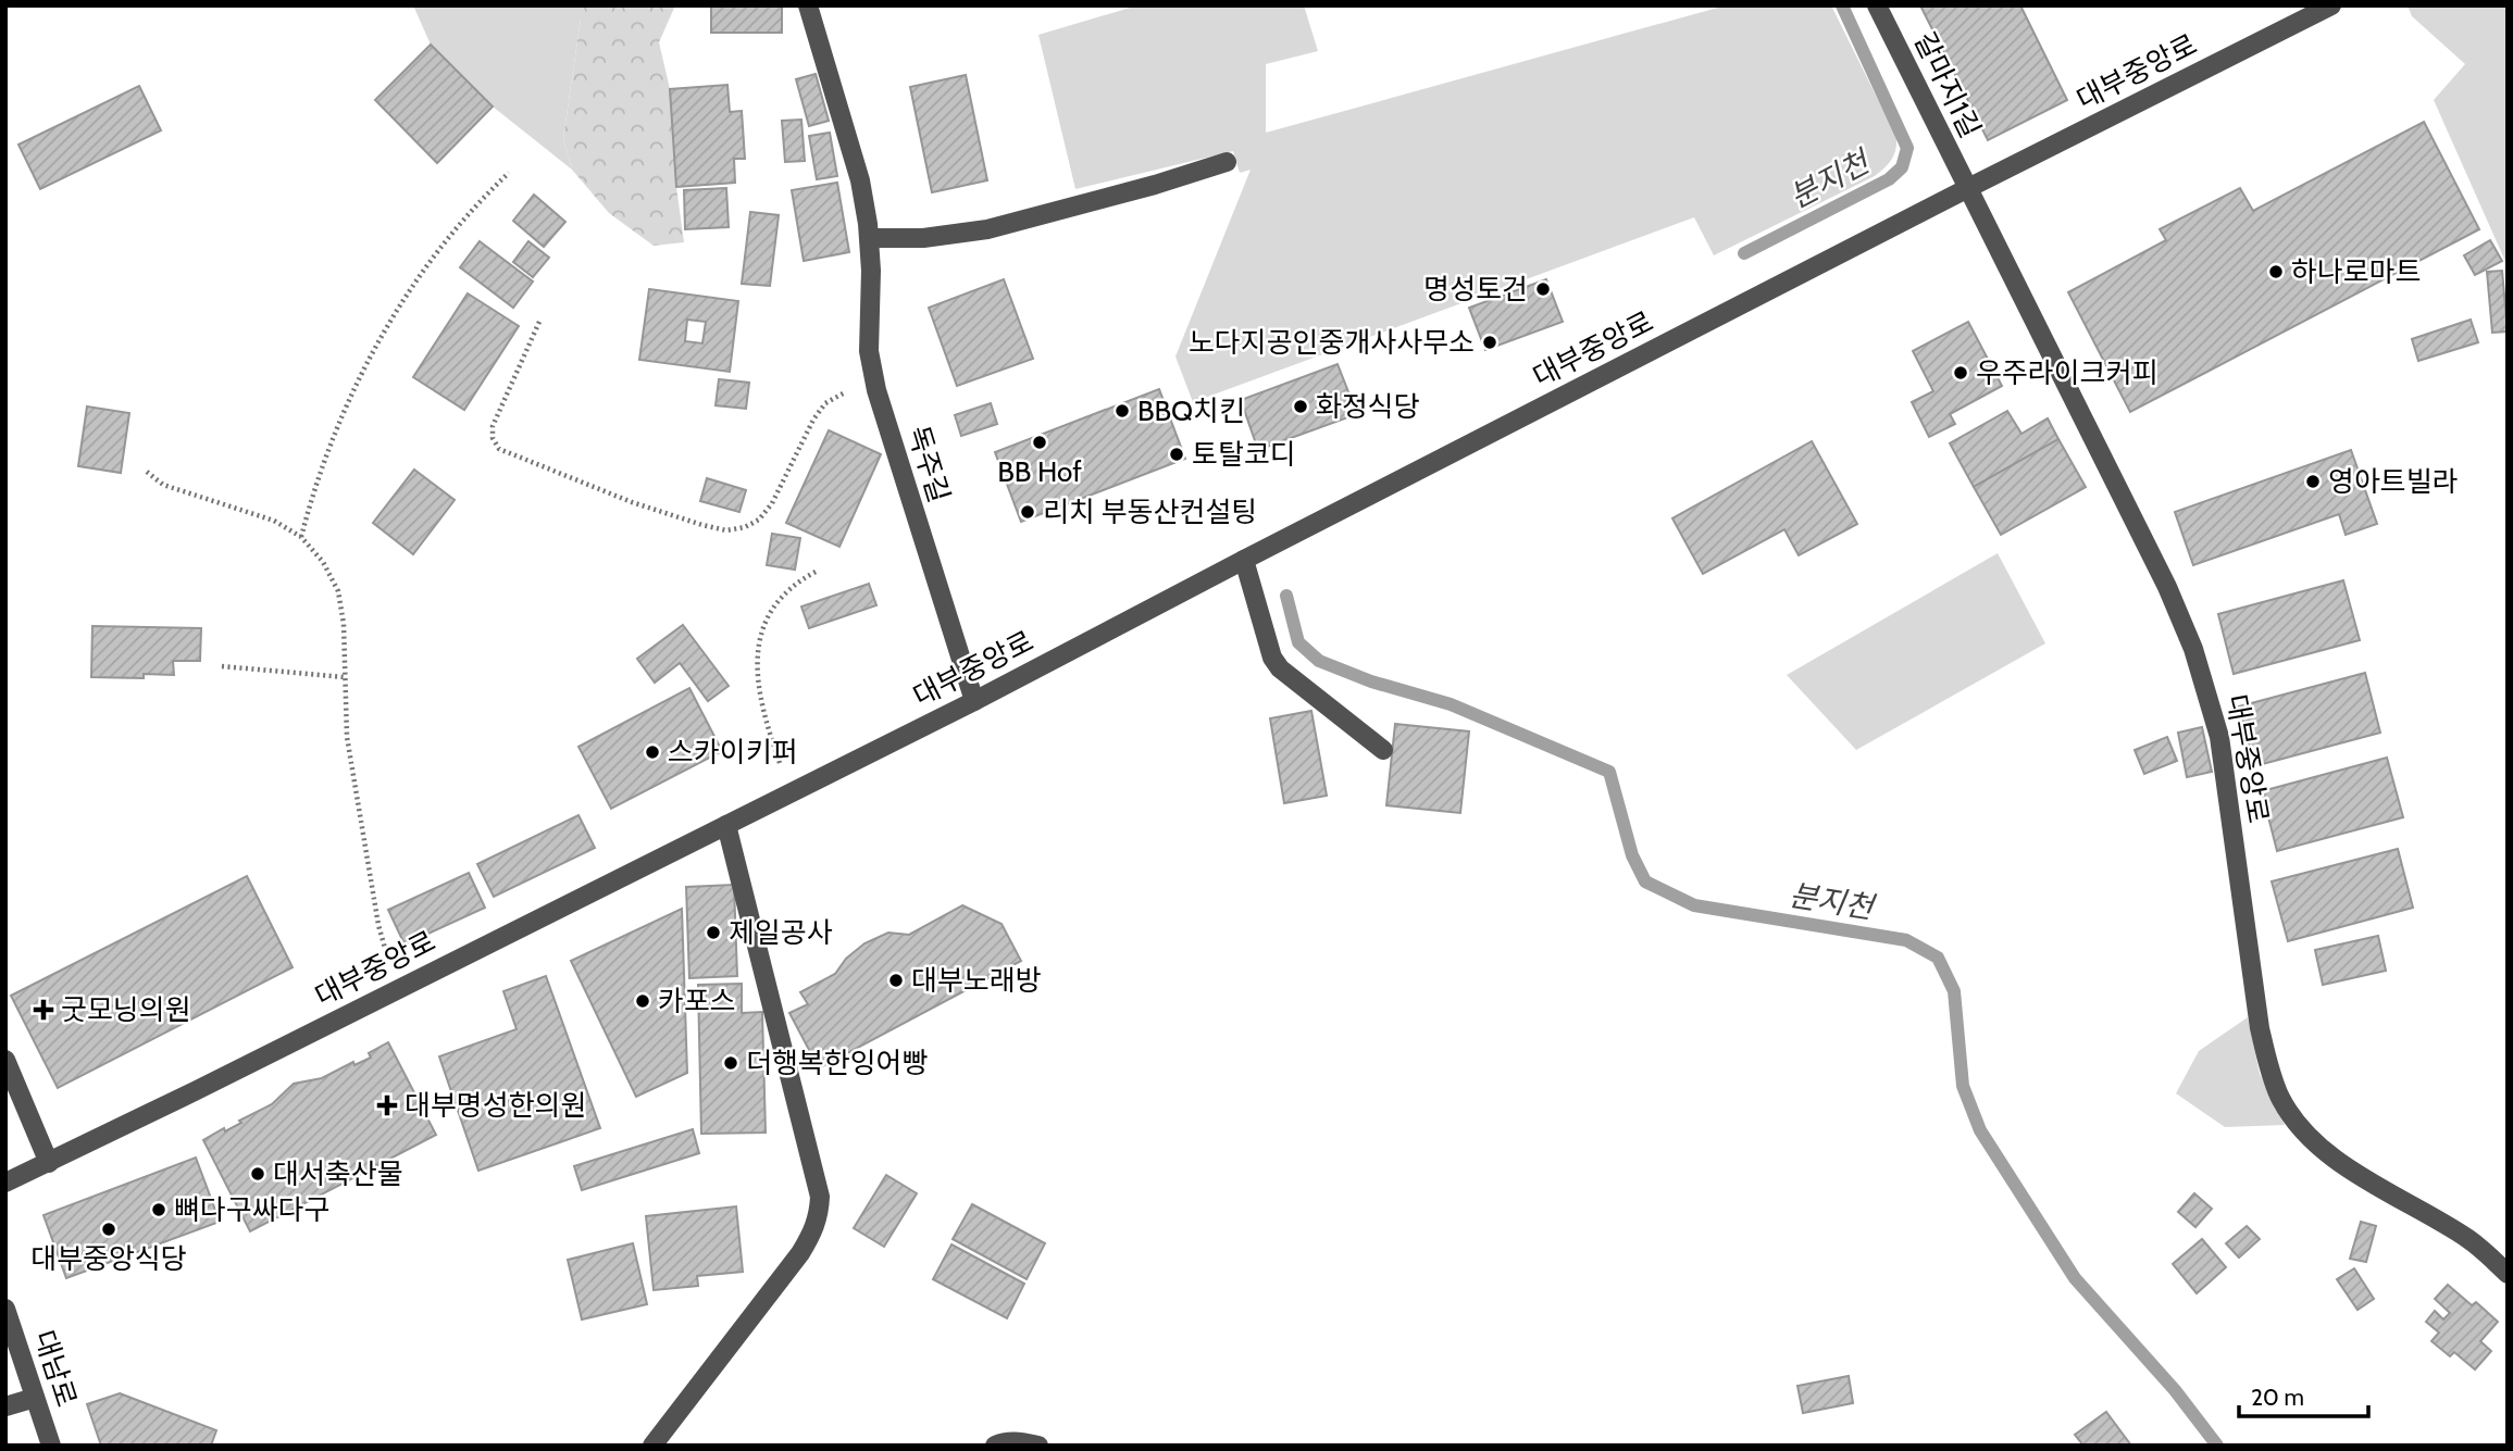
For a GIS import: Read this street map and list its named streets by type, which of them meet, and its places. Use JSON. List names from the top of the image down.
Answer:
{
  "streets": {
    "street": [
      "대부중앙로",
      "갈마지1길",
      "독주길",
      "대남로"
    ]
  },
  "crossings": [
    ["대부중앙로", "갈마지1길"],
    ["대부중앙로", "독주길"]
  ],
  "water": ["분지천"],
  "places": {
    "other": [
      "하나로마트",
      "명성토건",
      "노다지공인중개사사무소",
      "우주라이크커피",
      "화정식당",
      "BBQ치킨",
      "BB Hof",
      "토탈코디",
      "영아트빌라",
      "리치 부동산컨설팅",
      "스카이키퍼",
      "제일공사",
      "대부노래방",
      "카포스",
      "더행복한잉어빵",
      "대서축산물",
      "뼈다구싸다구",
      "대부중앙식당"
    ],
    "health": ["굿모닝의원", "대부명성한의원"]
  },
  "scale_bar": "20 m"
}
